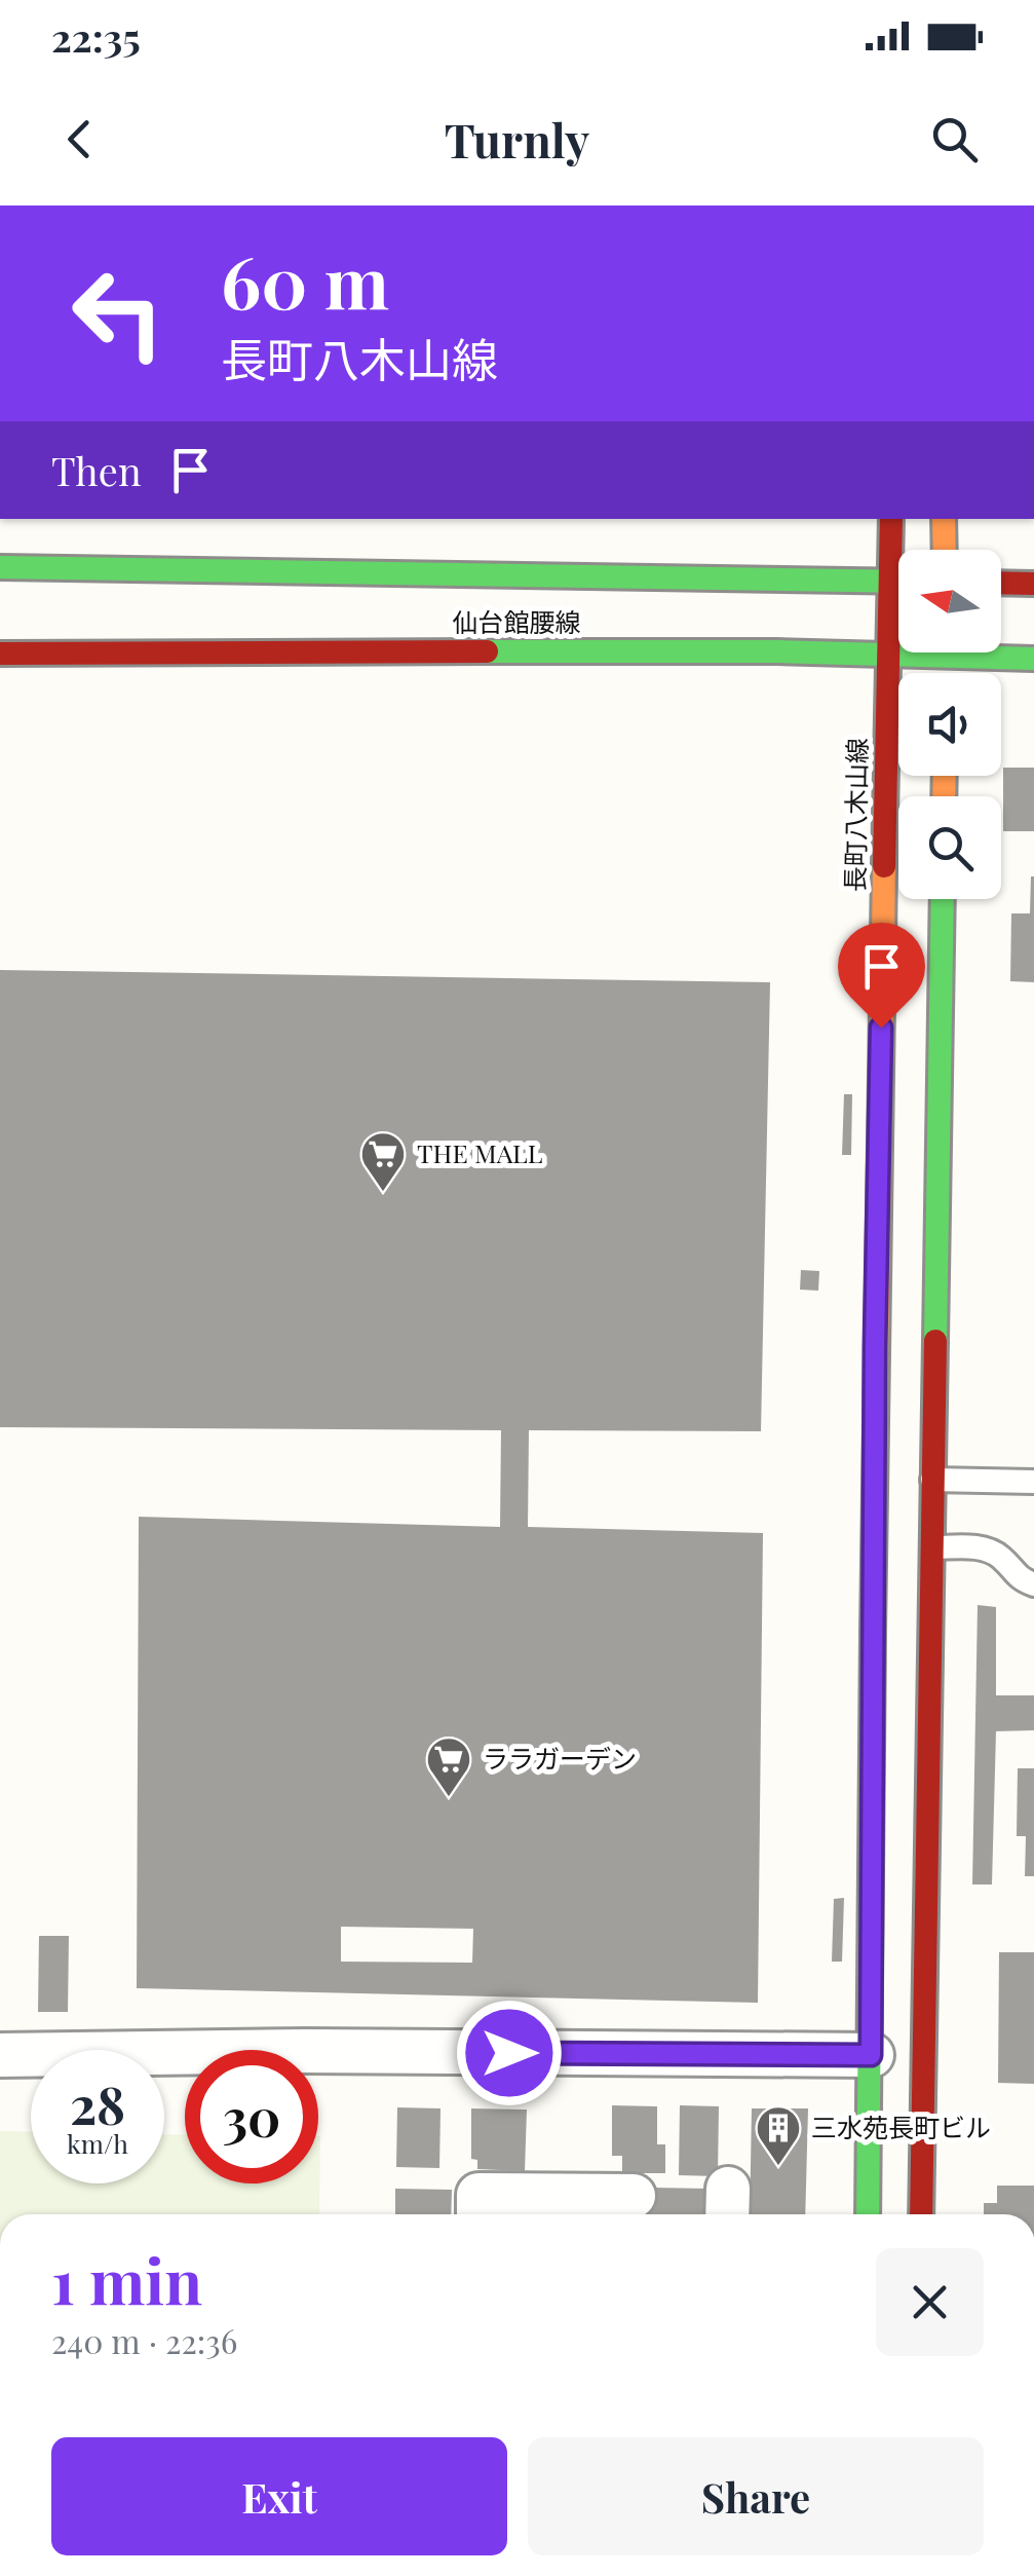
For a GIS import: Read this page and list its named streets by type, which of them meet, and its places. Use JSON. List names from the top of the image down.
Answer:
{
  "streets": {
    "street": ["仙台館腰線", "長町八木山線"]
  },
  "crossings": [
    ["仙台館腰線", "長町八木山線"]
  ],
  "places": {
    "supermarket": ["THE MALL", "ララガーデン"],
    "building": ["三水苑長町ビル"]
  },
  "north": "left",
  "page": {
    "status": "22:35",
    "header": "Turnly",
    "turn": ["60 m", "長町八木山線"],
    "then": "Then",
    "speed": "28 km/h",
    "limit": "30",
    "heading": ["1 min", "240 m · 22:36"],
    "buttons": ["Exit", "Share"]
  }
}
